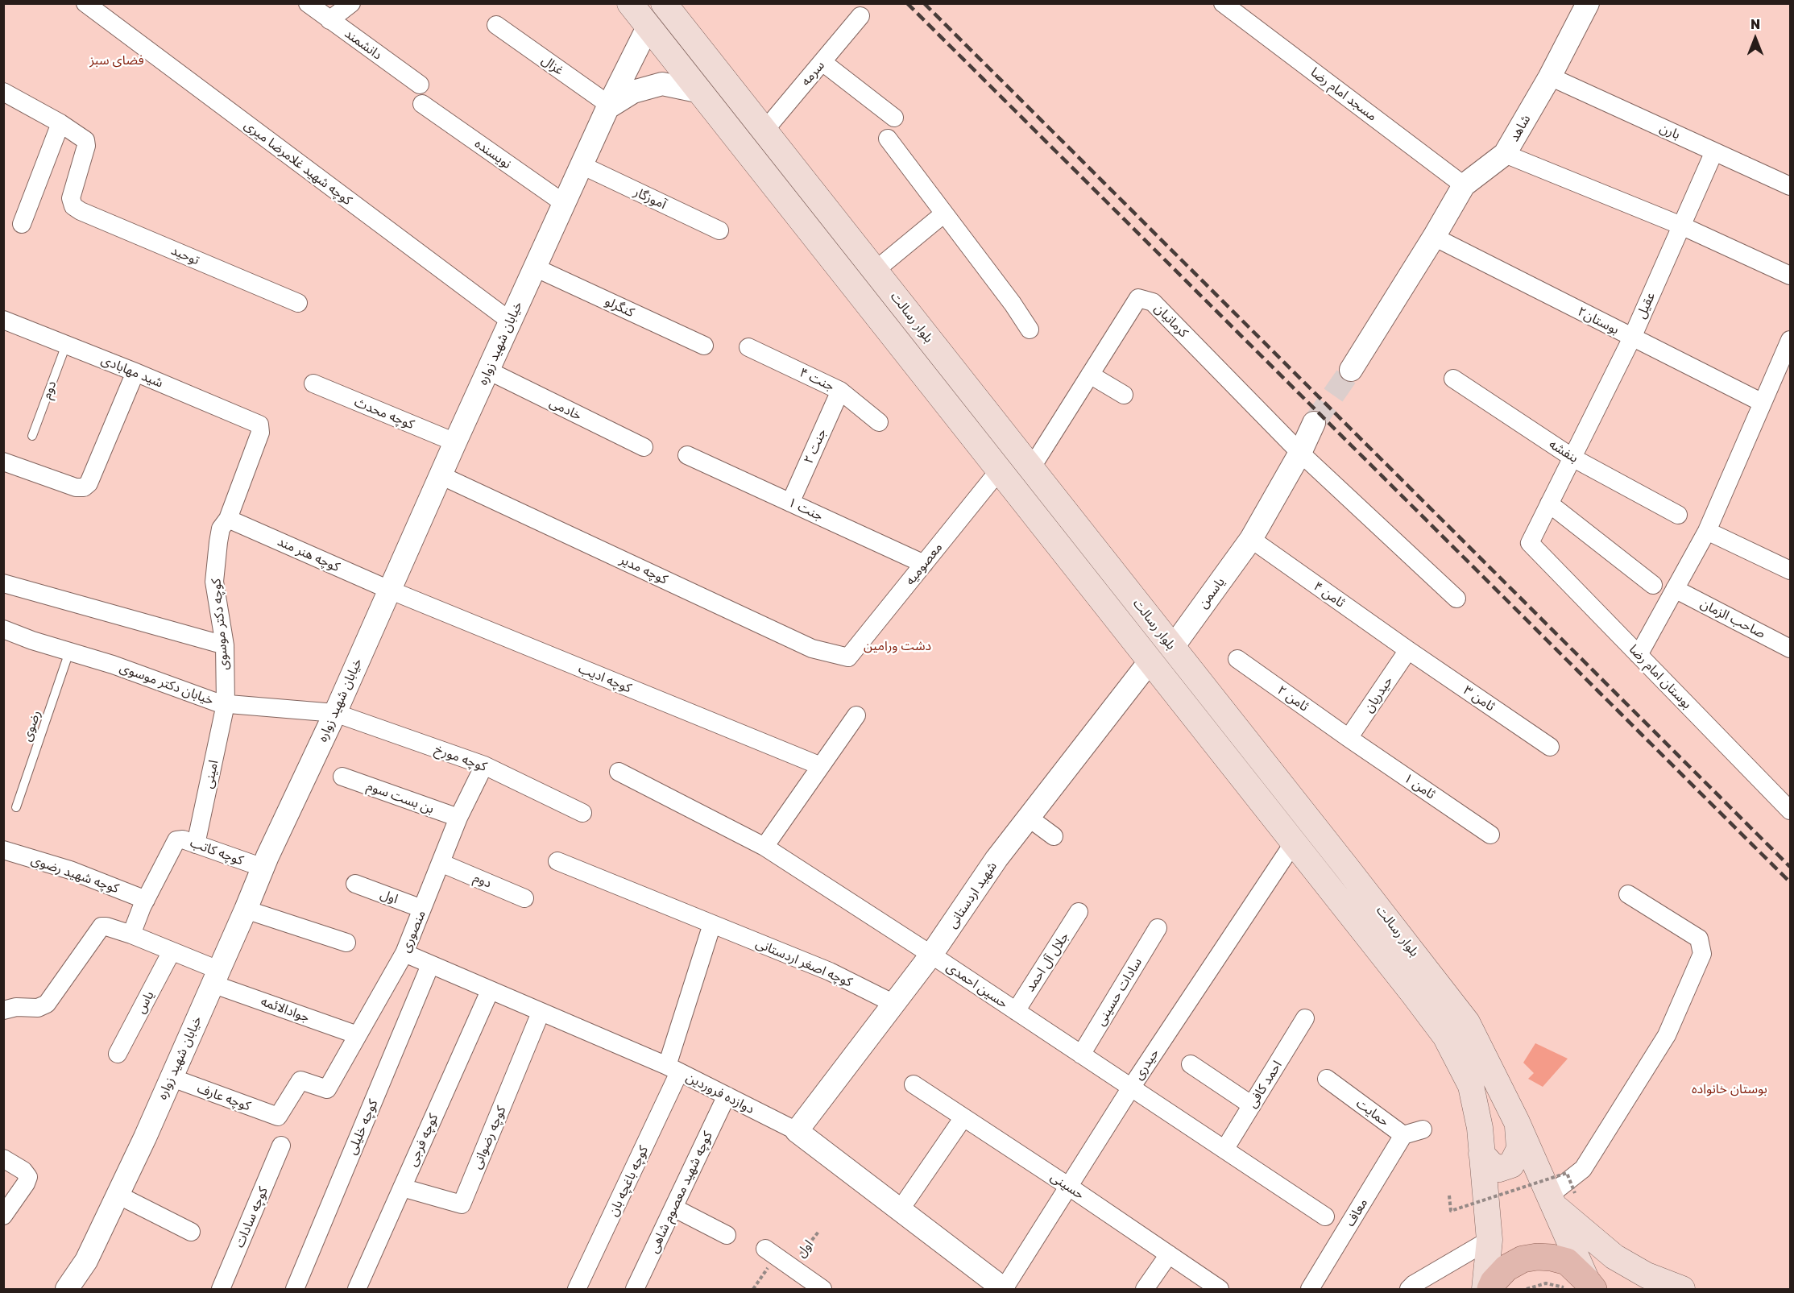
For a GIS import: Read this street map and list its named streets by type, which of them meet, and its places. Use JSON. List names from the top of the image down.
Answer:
{
  "streets": {
    "main road": ["بلوار رسالت"],
    "street": [
      "دانشمند",
      "غزال",
      "سرمه",
      "مسجد امام رضا",
      "شاهد",
      "بارن",
      "نویسنده",
      "کوچه شهید غلامرضا میری",
      "آموزگار",
      "توحید",
      "عقیل",
      "کنگرلو",
      "کرمانیان",
      "بوستان۲",
      "خیابان شهید زواره",
      "شید مهابادی",
      "جنت ۴",
      "دوم",
      "خادمی",
      "کوچه محدث",
      "جنت ۲",
      "بنفشه",
      "جنت ۱",
      "کوچه هنر مند",
      "معصومیه",
      "کوچه مدیر",
      "یاسمن",
      "ثامن ۴",
      "صاحب الزمان",
      "کوچه دکتر موسوی",
      "بوستان امام رضا",
      "کوچه ادیب",
      "خیابان دکتر موسوی",
      "حیدریان",
      "ثامن ۲",
      "ثامن ۳",
      "کوچه مورخ",
      "امینی",
      "ثامن ۱",
      "بن بست سوم",
      "کوچه کاتب",
      "کوچه شهید رضوی",
      "شهید اردستانی",
      "اول",
      "منصوری",
      "جلال آل احمد",
      "کوچه اصغر اردستانی",
      "حسین احمدی",
      "سادات حسینی",
      "یاس",
      "جوادالائمه",
      "حیدری",
      "احمد کافی",
      "دوازده فروردین",
      "کوچه عارف",
      "حمایت",
      "کوچه خلیلی",
      "کوچه رضوانی",
      "کوچه فرجی",
      "کوچه باغچه بان",
      "حسینی",
      "کوچه شهید معصوم شاهی",
      "معاف",
      "کوچه سادات"
    ],
    "lane": ["رضوی"]
  },
  "crossings": [
    ["غزال", "خیابان شهید زواره"],
    ["سرمه", "بلوار رسالت"],
    ["مسجد امام رضا", "شاهد"],
    ["شاهد", "بارن"],
    ["شاهد", "بوستان۲"],
    ["بارن", "عقیل"],
    ["نویسنده", "خیابان شهید زواره"],
    ["کوچه شهید غلامرضا میری", "خیابان شهید زواره"],
    ["آموزگار", "خیابان شهید زواره"],
    ["عقیل", "بوستان۲"],
    ["عقیل", "بنفشه"],
    ["عقیل", "بوستان امام رضا"],
    ["کنگرلو", "خیابان شهید زواره"],
    ["بلوار رسالت", "کرمانیان"],
    ["بلوار رسالت", "خیابان شهید زواره"],
    ["بلوار رسالت", "معصومیه"],
    ["بلوار رسالت", "یاسمن"],
    ["بلوار رسالت", "شهید اردستانی"],
    ["بلوار رسالت", "حیدری"],
    ["کرمانیان", "یاسمن"],
    ["خیابان شهید زواره", "خادمی"],
    ["خیابان شهید زواره", "کوچه محدث"],
    ["خیابان شهید زواره", "کوچه هنر مند"],
    ["خیابان شهید زواره", "کوچه مدیر"],
    ["خیابان شهید زواره", "کوچه ادیب"],
    ["خیابان شهید زواره", "خیابان دکتر موسوی"],
    ["خیابان شهید زواره", "کوچه مورخ"],
    ["خیابان شهید زواره", "جوادالائمه"],
    ["خیابان شهید زواره", "کوچه عارف"],
    ["شید مهابادی", "دوم"],
    ["شید مهابادی", "کوچه دکتر موسوی"],
    ["جنت ۴", "جنت ۲"],
    ["دوم", "منصوری"],
    ["جنت ۲", "جنت ۱"],
    ["جنت ۱", "معصومیه"],
    ["کوچه هنر مند", "کوچه دکتر موسوی"],
    ["کوچه هنر مند", "کوچه ادیب"],
    ["معصومیه", "کوچه مدیر"],
    ["یاسمن", "ثامن ۴"],
    ["ثامن ۴", "حیدریان"],
    ["ثامن ۴", "ثامن ۳"],
    ["کوچه دکتر موسوی", "خیابان دکتر موسوی"],
    ["کوچه دکتر موسوی", "امینی"],
    ["خیابان دکتر موسوی", "رضوی"],
    ["خیابان دکتر موسوی", "کوچه مورخ"],
    ["خیابان دکتر موسوی", "امینی"],
    ["حیدریان", "ثامن ۲"],
    ["حیدریان", "ثامن ۳"],
    ["حیدریان", "ثامن ۱"],
    ["ثامن ۲", "ثامن ۱"],
    ["کوچه مورخ", "منصوری"],
    ["امینی", "کوچه کاتب"],
    ["بن بست سوم", "منصوری"],
    ["کوچه کاتب", "کوچه شهید رضوی"],
    ["شهید اردستانی", "کوچه اصغر اردستانی"],
    ["شهید اردستانی", "حسین احمدی"],
    ["شهید اردستانی", "دوازده فروردین"],
    ["اول", "منصوری"],
    ["منصوری", "جوادالائمه"],
    ["منصوری", "دوازده فروردین"],
    ["منصوری", "کوچه عارف"],
    ["جلال آل احمد", "حسین احمدی"],
    ["حسین احمدی", "سادات حسینی"],
    ["حسین احمدی", "حیدری"],
    ["حسین احمدی", "احمد کافی"],
    ["یاس", "جوادالائمه"],
    ["حیدری", "دوازده فروردین"],
    ["حیدری", "حسینی"],
    ["دوازده فروردین", "کوچه خلیلی"],
    ["دوازده فروردین", "کوچه رضوانی"],
    ["دوازده فروردین", "کوچه فرجی"],
    ["دوازده فروردین", "کوچه باغچه بان"],
    ["دوازده فروردین", "کوچه شهید معصوم شاهی"],
    ["حمایت", "معاف"],
    ["کوچه رضوانی", "کوچه فرجی"]
  ],
  "parks": ["فضای سبز", "دشت ورامین", "بوستان خانواده"],
  "north": "top"
}
